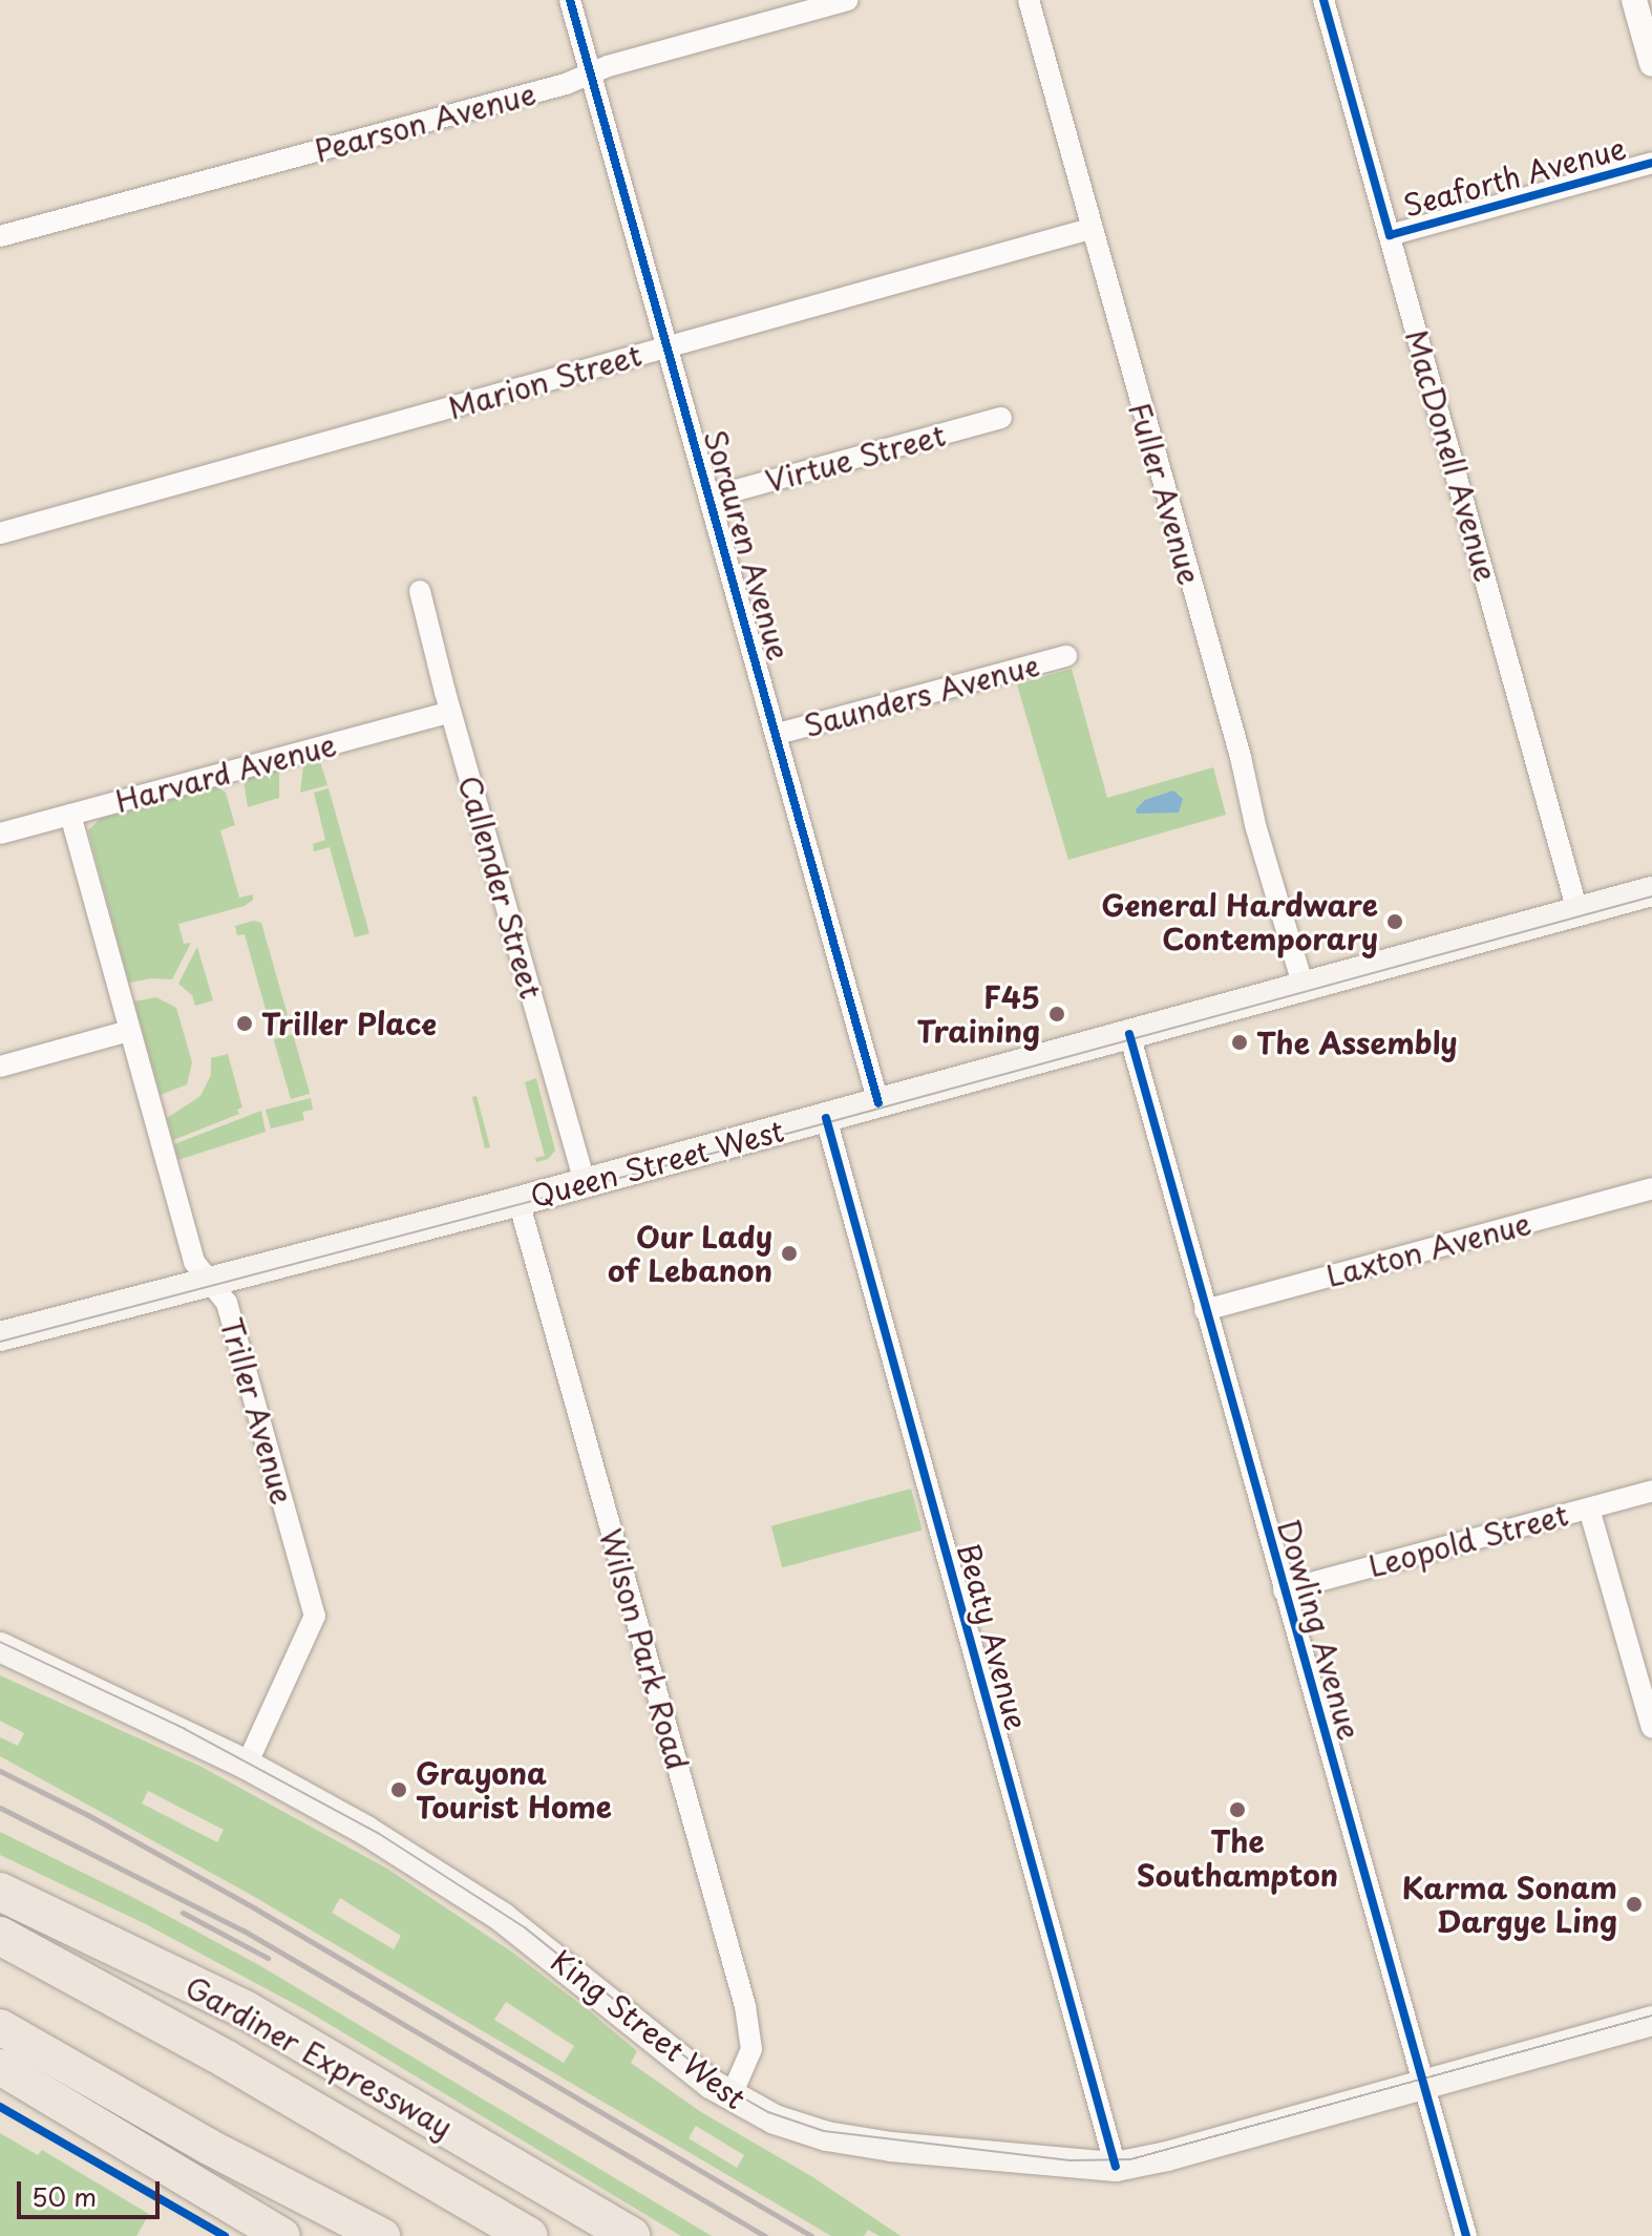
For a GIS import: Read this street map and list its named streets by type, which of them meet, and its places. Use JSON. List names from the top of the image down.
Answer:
{
  "streets": {
    "highway": ["Gardiner Expressway"],
    "main road": ["Queen Street West", "King Street West"],
    "street": [
      "Pearson Avenue",
      "Seaforth Avenue",
      "Marion Street",
      "MacDonell Avenue",
      "Virtue Street",
      "Fuller Avenue",
      "Sorauren Avenue",
      "Saunders Avenue",
      "Harvard Avenue",
      "Callender Street",
      "Laxton Avenue",
      "Triller Avenue",
      "Leopold Street",
      "Dowling Avenue",
      "Beaty Avenue",
      "Wilson Park Road"
    ]
  },
  "crossings": [
    ["Pearson Avenue", "Sorauren Avenue"],
    ["Seaforth Avenue", "MacDonell Avenue"],
    ["Marion Street", "Fuller Avenue"],
    ["Marion Street", "Sorauren Avenue"],
    ["MacDonell Avenue", "Queen Street West"],
    ["Virtue Street", "Sorauren Avenue"],
    ["Fuller Avenue", "Queen Street West"],
    ["Sorauren Avenue", "Saunders Avenue"],
    ["Sorauren Avenue", "Queen Street West"],
    ["Harvard Avenue", "Callender Street"],
    ["Harvard Avenue", "Triller Avenue"],
    ["Callender Street", "Queen Street West"],
    ["Queen Street West", "Triller Avenue"],
    ["Queen Street West", "Dowling Avenue"],
    ["Queen Street West", "Beaty Avenue"],
    ["Queen Street West", "Wilson Park Road"],
    ["Laxton Avenue", "Dowling Avenue"],
    ["Triller Avenue", "King Street West"],
    ["Leopold Street", "Dowling Avenue"],
    ["Dowling Avenue", "King Street West"],
    ["Beaty Avenue", "King Street West"],
    ["Wilson Park Road", "King Street West"]
  ],
  "places": [
    "General Hardware Contemporary",
    "F45 Training",
    "Triller Place",
    "The Assembly",
    "Our Lady of Lebanon",
    "Grayona Tourist Home",
    "The Southampton",
    "Karma Sonam Dargye Ling"
  ],
  "scale_bar": "50 m"
}
